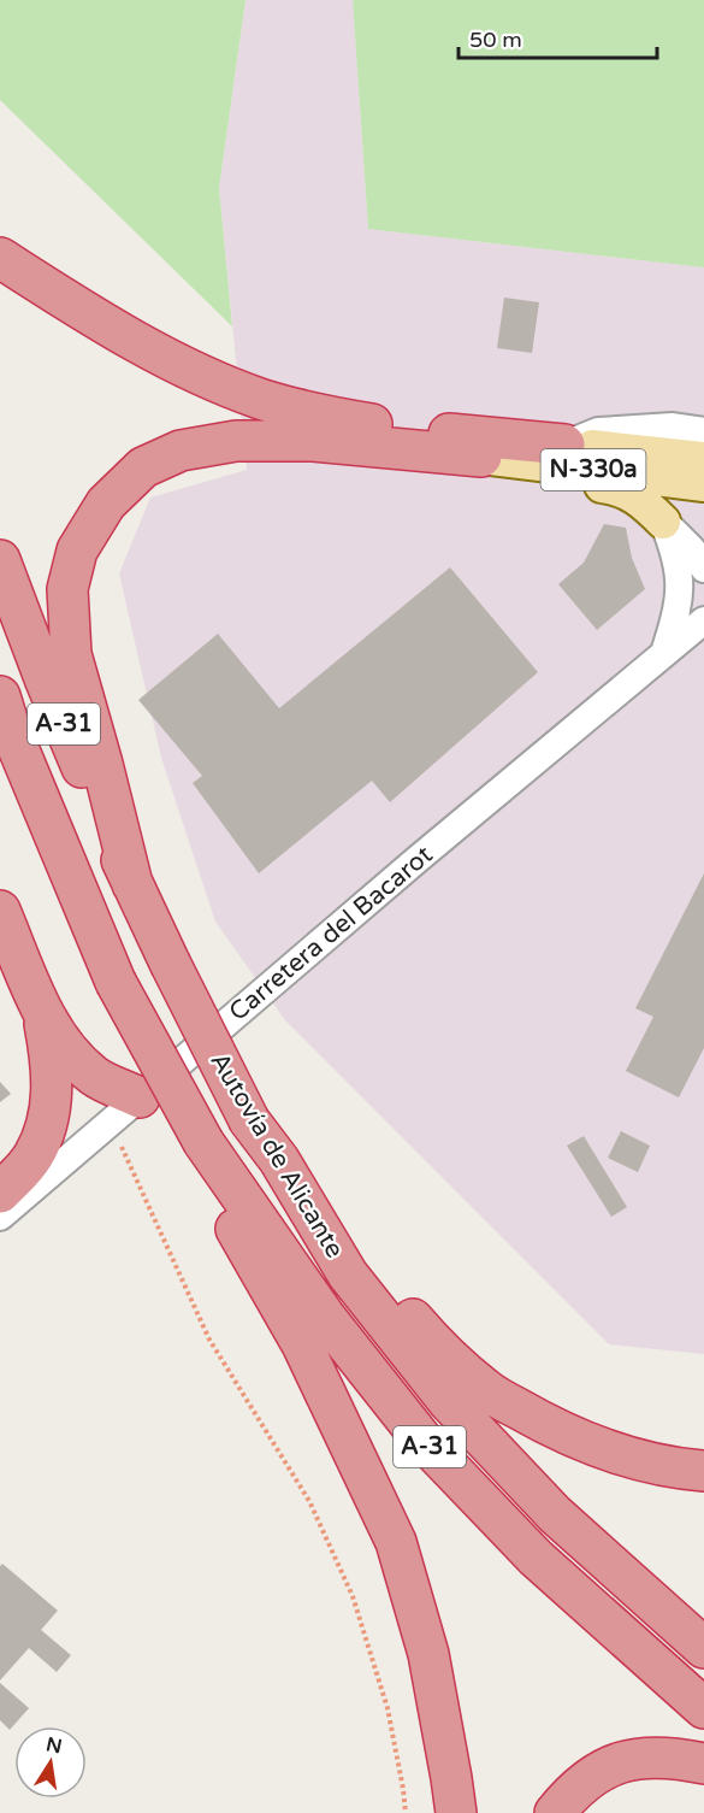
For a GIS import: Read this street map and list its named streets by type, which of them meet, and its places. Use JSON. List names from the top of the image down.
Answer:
{
  "streets": {
    "highway": ["A-31", "Autovía de Alicante"],
    "main road": ["N-330a"],
    "street": ["Carretera del Bacarot"]
  },
  "scale_bar": "50 m",
  "north": "top"
}
